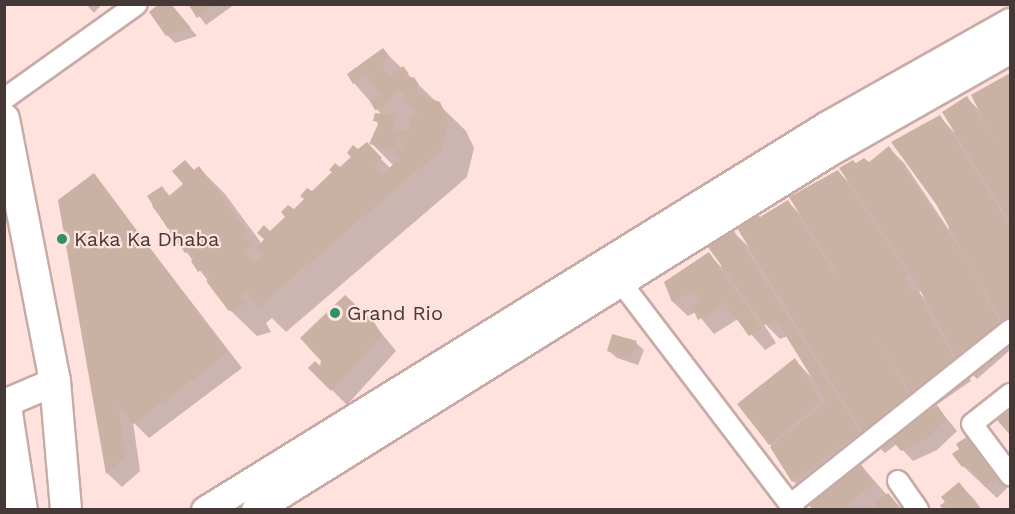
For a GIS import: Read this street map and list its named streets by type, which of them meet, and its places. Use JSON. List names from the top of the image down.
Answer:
{
  "places": ["Kaka Ka Dhaba", "Grand Rio"]
}
